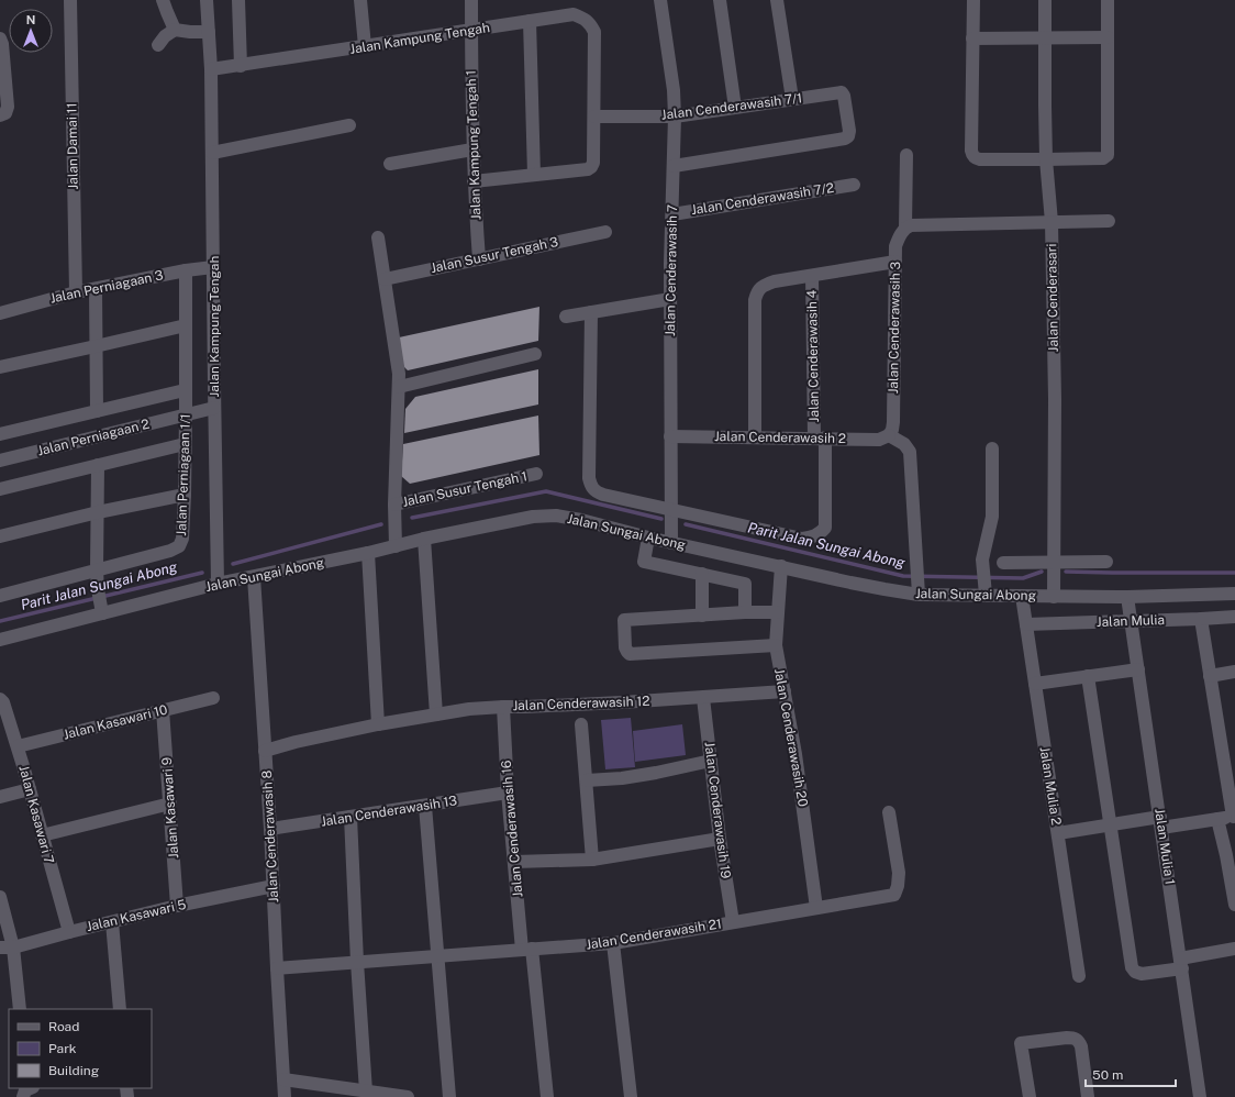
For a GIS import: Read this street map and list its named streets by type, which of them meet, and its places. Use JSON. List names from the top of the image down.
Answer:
{
  "streets": {
    "street": [
      "Jalan Kampung Tengah",
      "Jalan Cenderawasih 7/1",
      "Jalan Kampung Tengah 1",
      "Jalan Damai 11",
      "Jalan Cenderawasih 7/2",
      "Jalan Susur Tengah 3",
      "Jalan Cenderawasih 7",
      "Jalan Perniagaan 3",
      "Jalan Cenderasari",
      "Jalan Cenderawasih 3",
      "Jalan Cenderawasih 4",
      "Jalan Perniagaan 2",
      "Jalan Cenderawasih 2",
      "Jalan Perniagaan 1/1",
      "Jalan Susur Tengah 1",
      "Jalan Sungai Abong",
      "Jalan Mulia",
      "Jalan Cenderawasih 12",
      "Jalan Kasawari 10",
      "Jalan Cenderawasih 20",
      "Jalan Mulia 2",
      "Jalan Kasawari 9",
      "Jalan Cenderawasih 19",
      "Jalan Cenderawasih 13",
      "Jalan Kasawari 7",
      "Jalan Cenderawasih 16",
      "Jalan Cenderawasih 8",
      "Jalan Mulia 1",
      "Jalan Kasawari 5",
      "Jalan Cenderawasih 21"
    ]
  },
  "crossings": [
    ["Jalan Kampung Tengah", "Jalan Cenderawasih 7/1"],
    ["Jalan Kampung Tengah", "Jalan Kampung Tengah 1"],
    ["Jalan Kampung Tengah", "Jalan Perniagaan 3"],
    ["Jalan Kampung Tengah", "Jalan Perniagaan 2"],
    ["Jalan Kampung Tengah", "Jalan Sungai Abong"],
    ["Jalan Cenderawasih 7/1", "Jalan Cenderawasih 7"],
    ["Jalan Kampung Tengah 1", "Jalan Susur Tengah 3"],
    ["Jalan Damai 11", "Jalan Perniagaan 3"],
    ["Jalan Cenderawasih 7/2", "Jalan Cenderawasih 7"],
    ["Jalan Cenderawasih 7", "Jalan Cenderawasih 4"],
    ["Jalan Cenderawasih 7", "Jalan Cenderawasih 2"],
    ["Jalan Cenderawasih 7", "Jalan Sungai Abong"],
    ["Jalan Perniagaan 3", "Jalan Perniagaan 1/1"],
    ["Jalan Cenderasari", "Jalan Sungai Abong"],
    ["Jalan Cenderawasih 3", "Jalan Cenderawasih 2"],
    ["Jalan Cenderawasih 4", "Jalan Cenderawasih 2"],
    ["Jalan Perniagaan 2", "Jalan Perniagaan 1/1"],
    ["Jalan Sungai Abong", "Jalan Cenderawasih 20"],
    ["Jalan Sungai Abong", "Jalan Mulia 2"],
    ["Jalan Sungai Abong", "Jalan Cenderawasih 8"],
    ["Jalan Sungai Abong", "Jalan Mulia 1"],
    ["Jalan Mulia", "Jalan Mulia 2"],
    ["Jalan Mulia", "Jalan Mulia 1"],
    ["Jalan Cenderawasih 12", "Jalan Cenderawasih 20"],
    ["Jalan Cenderawasih 12", "Jalan Cenderawasih 19"],
    ["Jalan Cenderawasih 12", "Jalan Cenderawasih 16"],
    ["Jalan Cenderawasih 12", "Jalan Cenderawasih 8"],
    ["Jalan Kasawari 10", "Jalan Kasawari 9"],
    ["Jalan Kasawari 10", "Jalan Kasawari 7"],
    ["Jalan Cenderawasih 20", "Jalan Cenderawasih 21"],
    ["Jalan Kasawari 9", "Jalan Kasawari 5"],
    ["Jalan Cenderawasih 19", "Jalan Cenderawasih 21"],
    ["Jalan Cenderawasih 13", "Jalan Cenderawasih 16"],
    ["Jalan Cenderawasih 13", "Jalan Cenderawasih 8"],
    ["Jalan Kasawari 7", "Jalan Kasawari 5"],
    ["Jalan Cenderawasih 16", "Jalan Cenderawasih 21"],
    ["Jalan Cenderawasih 8", "Jalan Kasawari 5"],
    ["Jalan Cenderawasih 8", "Jalan Cenderawasih 21"]
  ],
  "water": ["Parit Jalan Sungai Abong"],
  "legend": ["Road", "Park", "Building"],
  "scale_bar": "50 m",
  "north": "top"
}
